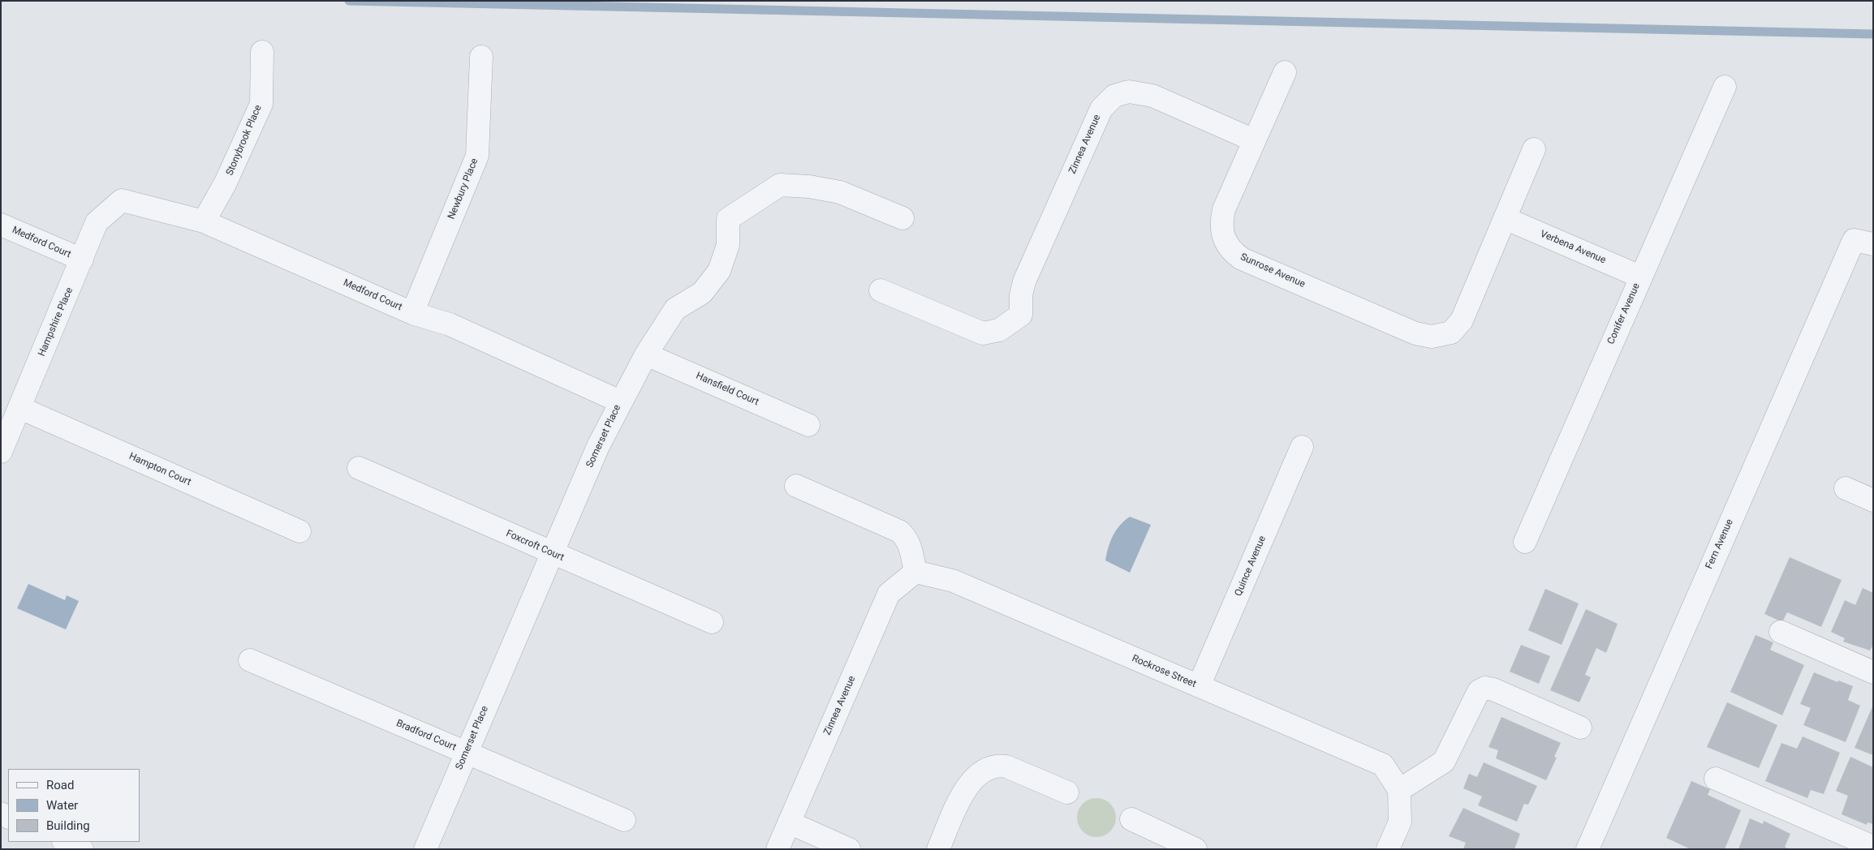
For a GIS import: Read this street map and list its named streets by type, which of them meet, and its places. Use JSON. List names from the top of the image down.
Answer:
{
  "streets": {
    "street": [
      "Stonybrook Place",
      "Zinnea Avenue",
      "Newbury Place",
      "Medford Court",
      "Verbena Avenue",
      "Sunrose Avenue",
      "Conifer Avenue",
      "Hampshire Place",
      "Hansfield Court",
      "Somerset Place",
      "Hampton Court",
      "Fern Avenue",
      "Foxcroft Court",
      "Quince Avenue",
      "Rockrose Street",
      "Bradford Court"
    ]
  },
  "crossings": [
    ["Stonybrook Place", "Medford Court"],
    ["Zinnea Avenue", "Sunrose Avenue"],
    ["Zinnea Avenue", "Rockrose Street"],
    ["Newbury Place", "Medford Court"],
    ["Medford Court", "Hampshire Place"],
    ["Medford Court", "Somerset Place"],
    ["Verbena Avenue", "Sunrose Avenue"],
    ["Verbena Avenue", "Conifer Avenue"],
    ["Hampshire Place", "Hampton Court"],
    ["Hansfield Court", "Somerset Place"],
    ["Somerset Place", "Foxcroft Court"],
    ["Somerset Place", "Bradford Court"],
    ["Quince Avenue", "Rockrose Street"]
  ],
  "legend": ["Road", "Water", "Building"]
}
